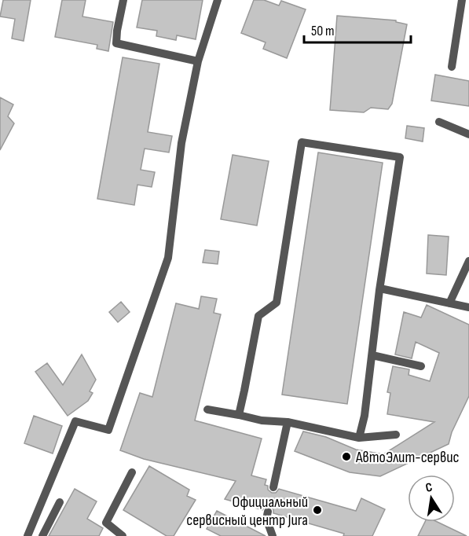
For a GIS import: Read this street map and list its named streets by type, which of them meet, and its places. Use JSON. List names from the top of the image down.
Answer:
{
  "places": ["АвтоЭлит-сервис", "Официальный сервисный центр Jura"],
  "scale_bar": "50 m",
  "north": "top"
}
